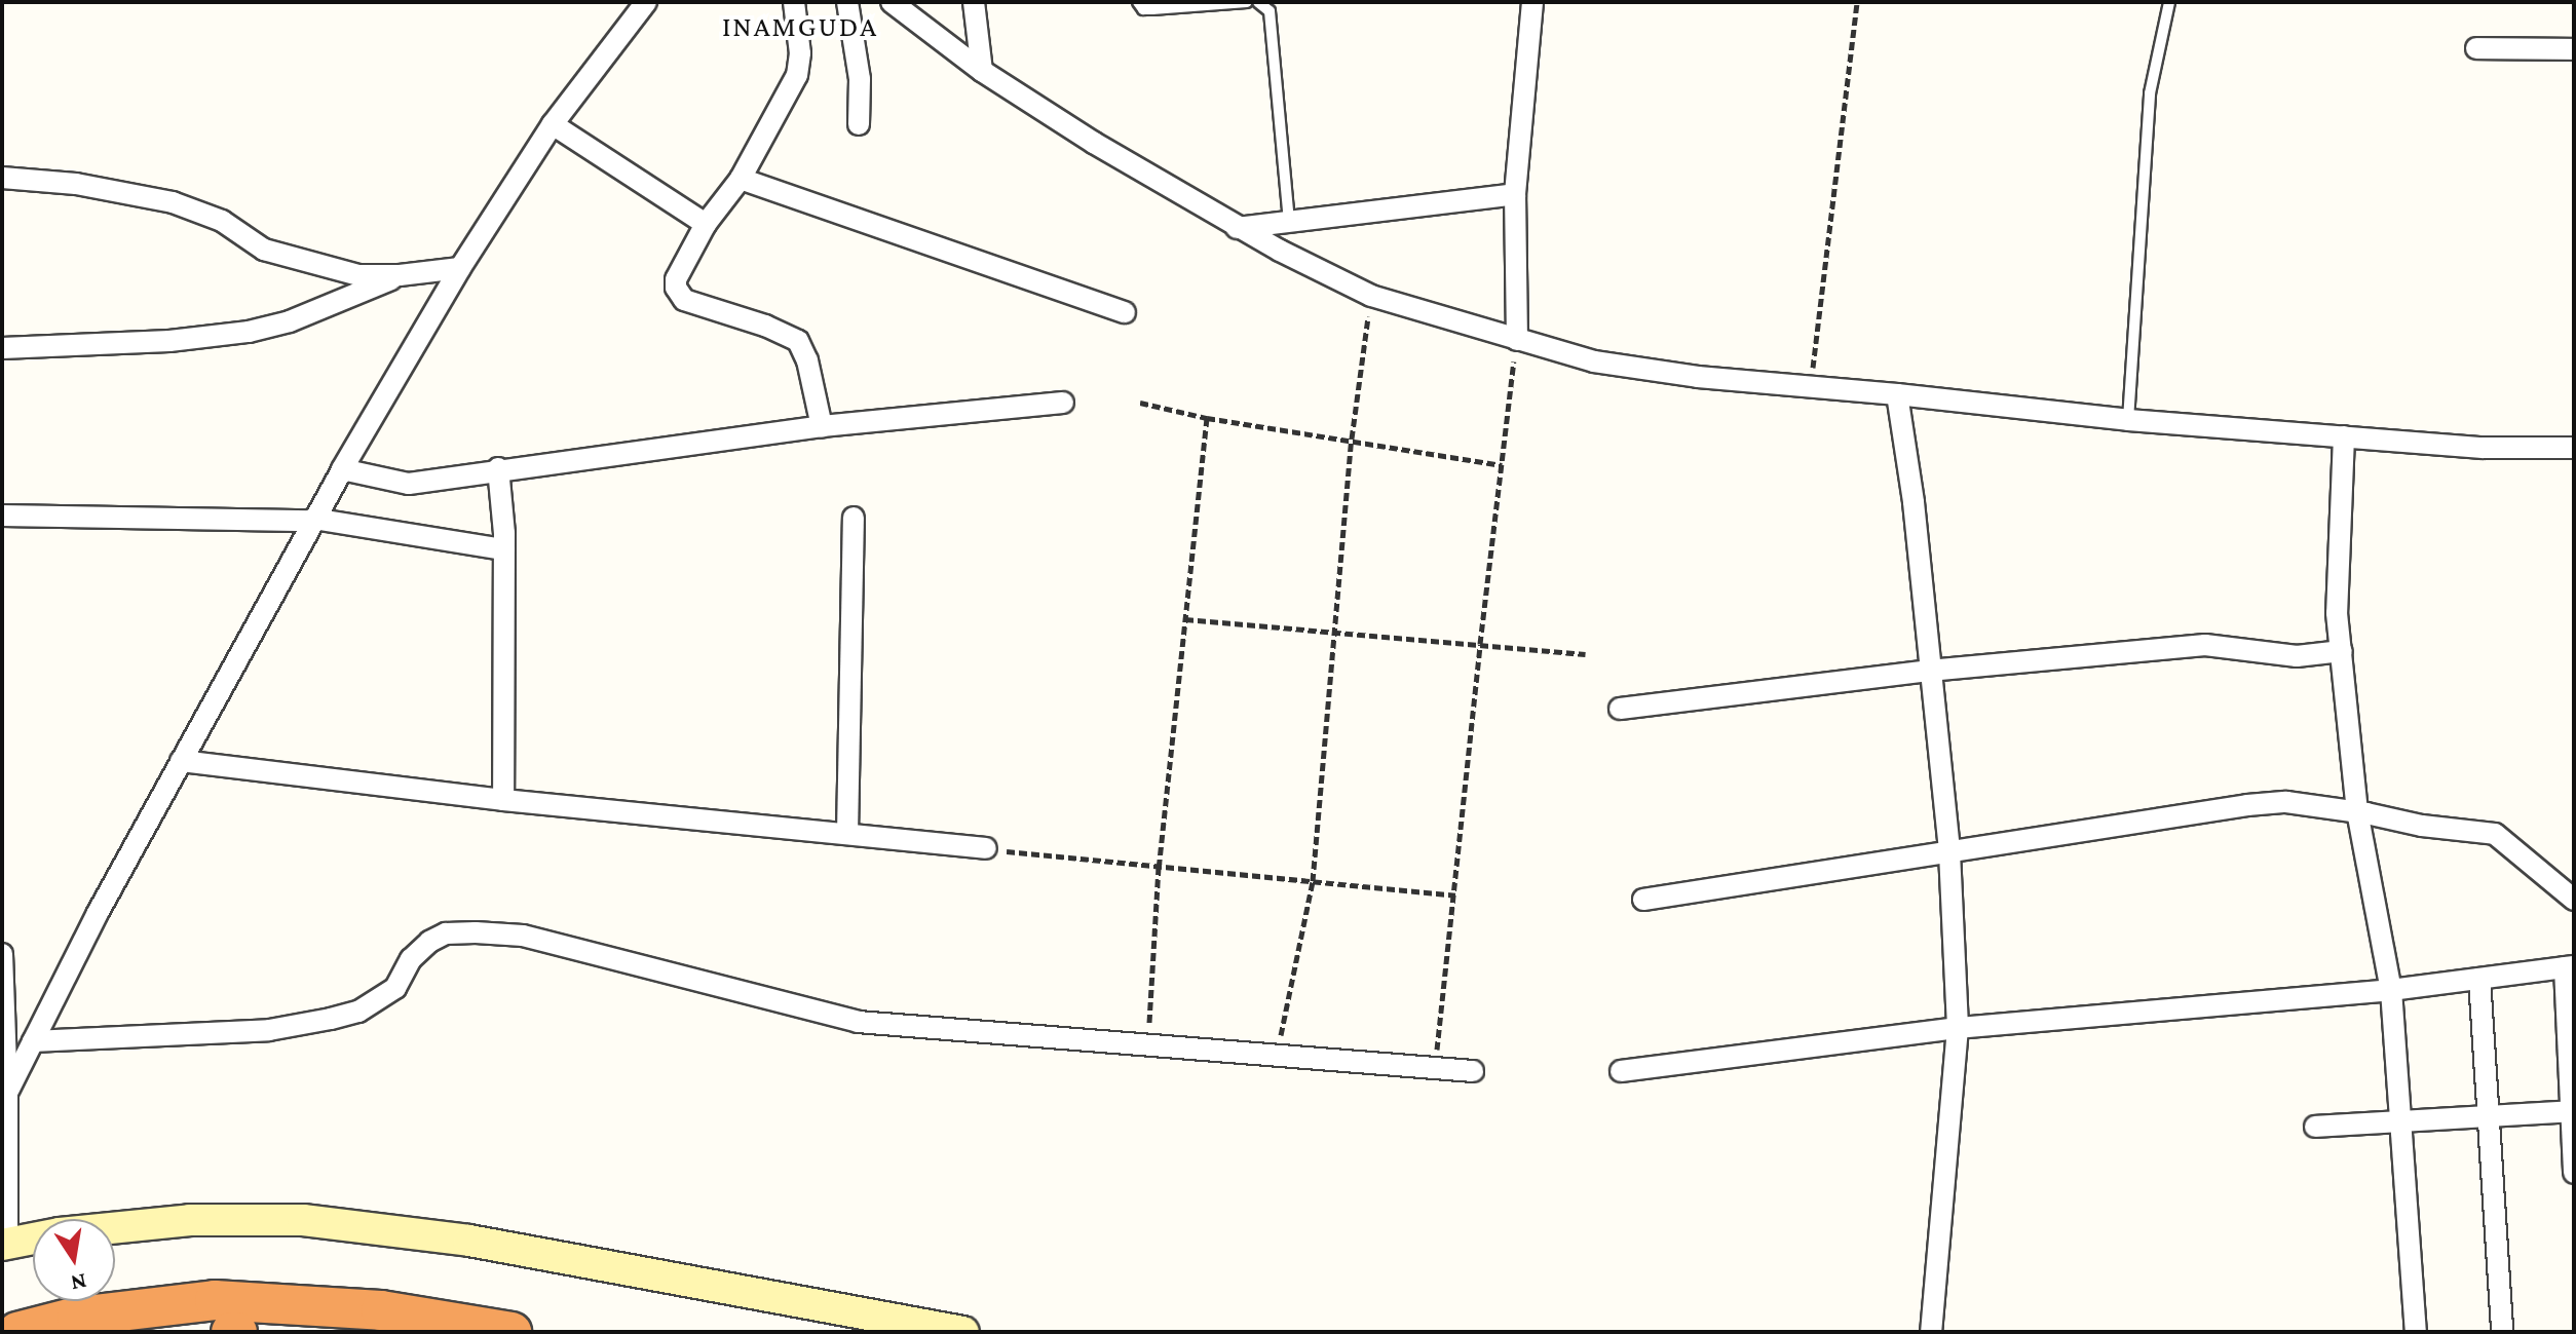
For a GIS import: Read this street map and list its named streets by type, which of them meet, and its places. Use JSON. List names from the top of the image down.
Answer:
{
  "districts": ["INAMGUDA"],
  "north": "bottom"
}
